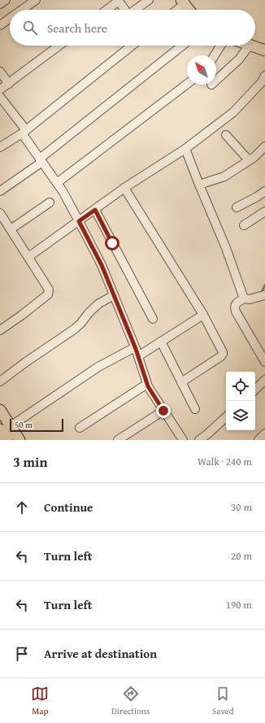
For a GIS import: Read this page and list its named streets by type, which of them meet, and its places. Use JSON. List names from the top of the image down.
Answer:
{
  "scale_bar": "50 m",
  "north": "top left",
  "page": {
    "search": "Search here",
    "scale": "50 m",
    "heading": ["3 min", "Walk · 240 m"],
    "list": [
      ["Continue", "30 m"],
      ["Turn left", "20 m"],
      ["Turn left", "190 m"],
      "Arrive at destination"
    ],
    "nav": ["Map", "Directions", "Saved"]
  }
}
